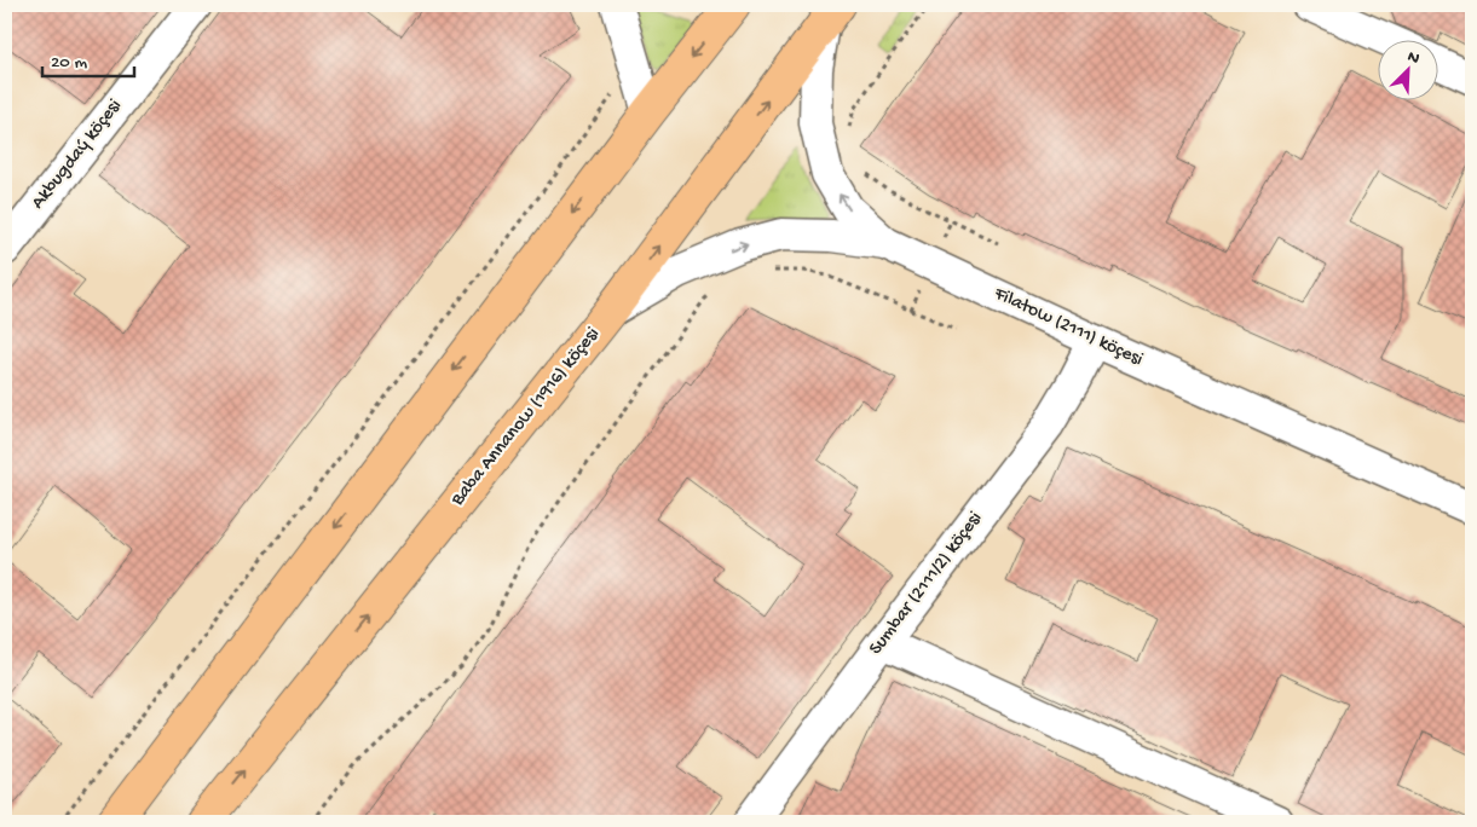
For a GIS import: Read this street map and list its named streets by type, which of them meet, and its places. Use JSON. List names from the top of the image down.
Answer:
{
  "streets": {
    "main road": ["Baba Annanow (1916) köçesi"],
    "street": ["Akbugdaý köçesi", "Filatow (2111) köçesi", "Sumbar (2111/2) köçesi"]
  },
  "crossings": [
    ["Filatow (2111) köçesi", "Baba Annanow (1916) köçesi"],
    ["Filatow (2111) köçesi", "Sumbar (2111/2) köçesi"]
  ],
  "scale_bar": "20 m",
  "north": "top right"
}
